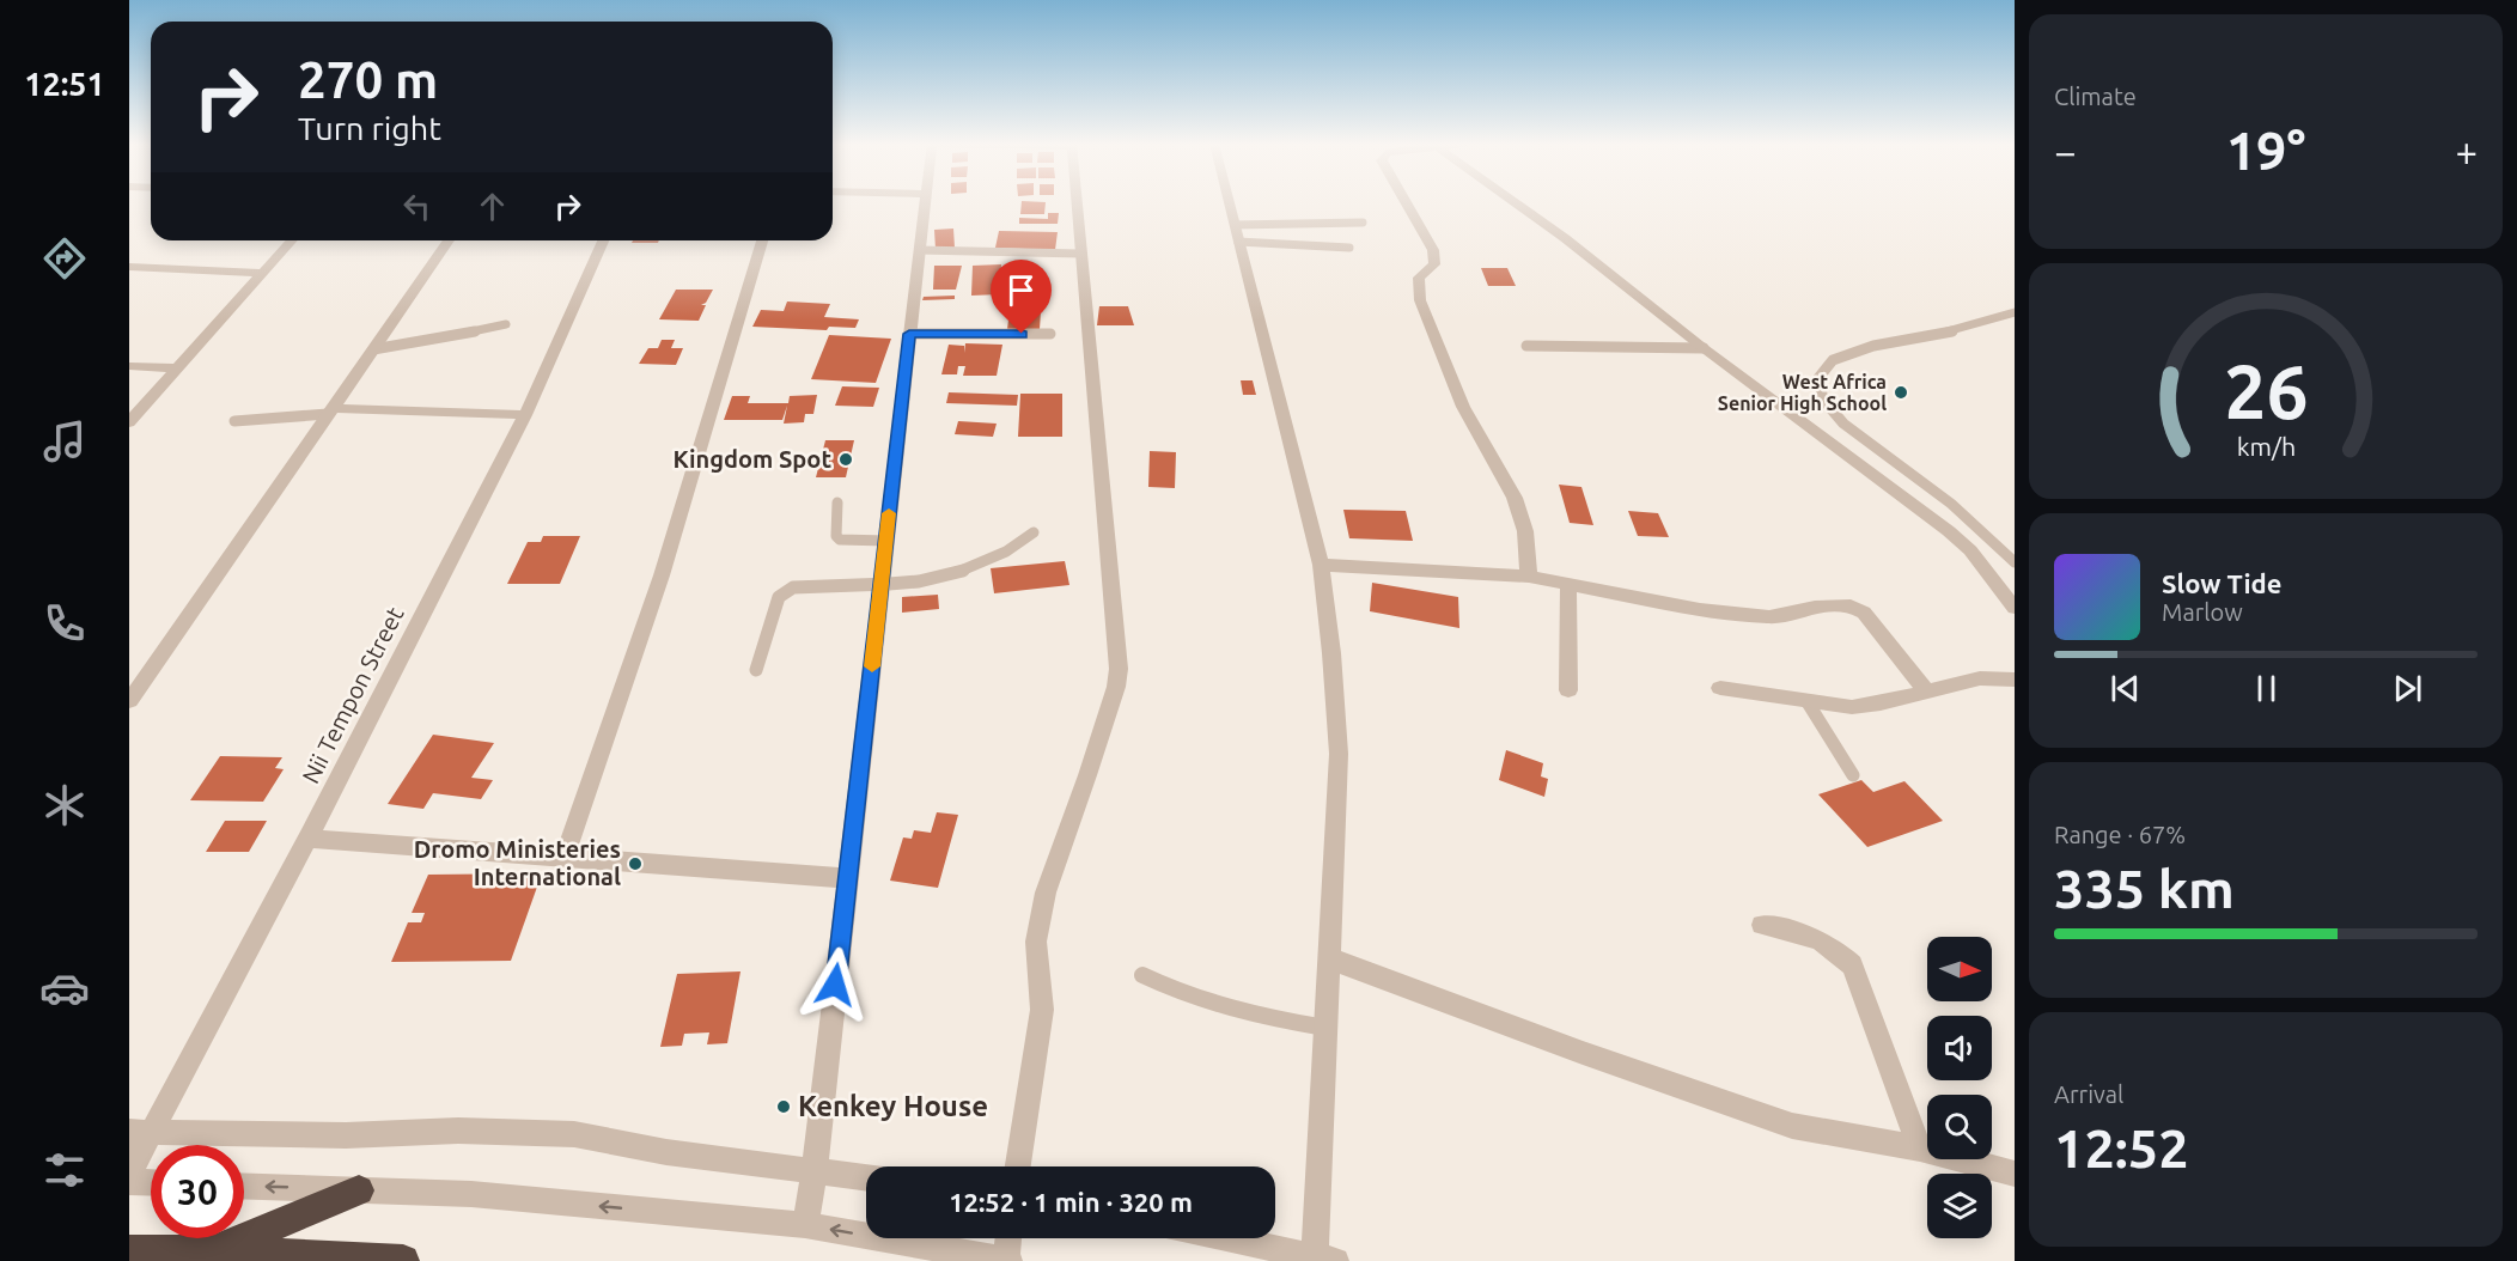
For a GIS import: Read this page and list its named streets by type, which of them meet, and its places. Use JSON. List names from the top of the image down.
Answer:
{
  "streets": {
    "street": ["Nii Tempon Street"]
  },
  "places": [
    "West Africa Senior High School",
    "Kingdom Spot",
    "Dromo Ministeries International",
    "Kenkey House"
  ],
  "north": "right",
  "page": {
    "tabs": "12:51",
    "tile": [
      "Climate",
      ["Range · 67%", "335 km"],
      ["Arrival", "12:52"]
    ],
    "turn": ["270 m", "Turn right"],
    "heat": ["−", "19°", "+"],
    "song": ["Slow Tide", "Marlow"],
    "limit": "30",
    "trip": "12:52 · 1 min · 320 m",
    "gauge": ["26", "km/h"]
  }
}
